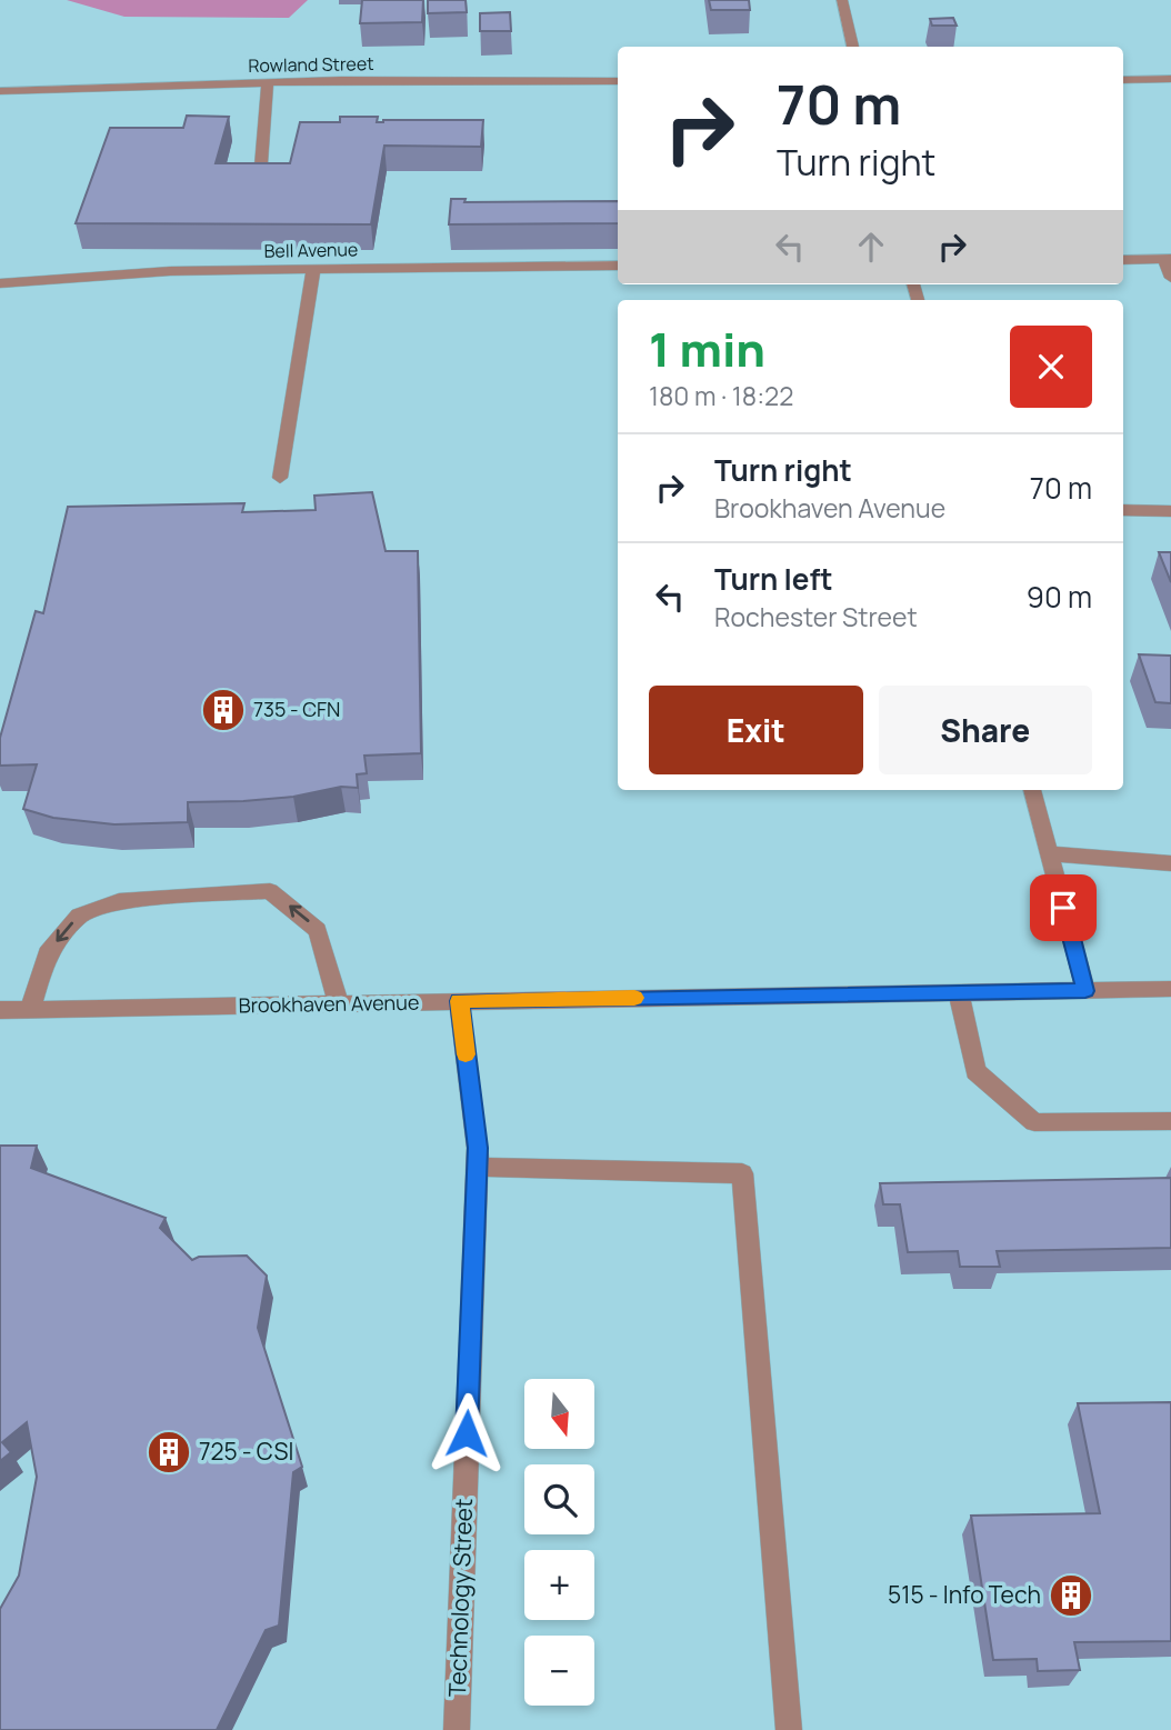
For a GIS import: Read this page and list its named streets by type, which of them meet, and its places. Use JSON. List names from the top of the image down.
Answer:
{
  "streets": {
    "street": [
      "Rowland Street",
      "Bell Avenue",
      "Brookhaven Avenue",
      "Technology Street"
    ]
  },
  "crossings": [
    ["Brookhaven Avenue", "Technology Street"]
  ],
  "places": {
    "building": ["735 - CFN", "725 - CSI", "515 - Info Tech"]
  },
  "north": "bottom",
  "page": {
    "turn": ["70 m", "Turn right"],
    "heading": ["1 min", "180 m · 18:22"],
    "list": [
      {
        "name": "Turn right",
        "note": "Brookhaven Avenue",
        "value": "70 m"
      },
      {
        "name": "Turn left",
        "note": "Rochester Street",
        "value": "90 m"
      }
    ],
    "buttons": ["Exit", "Share"],
    "map_buttons": ["+", "−"]
  }
}
